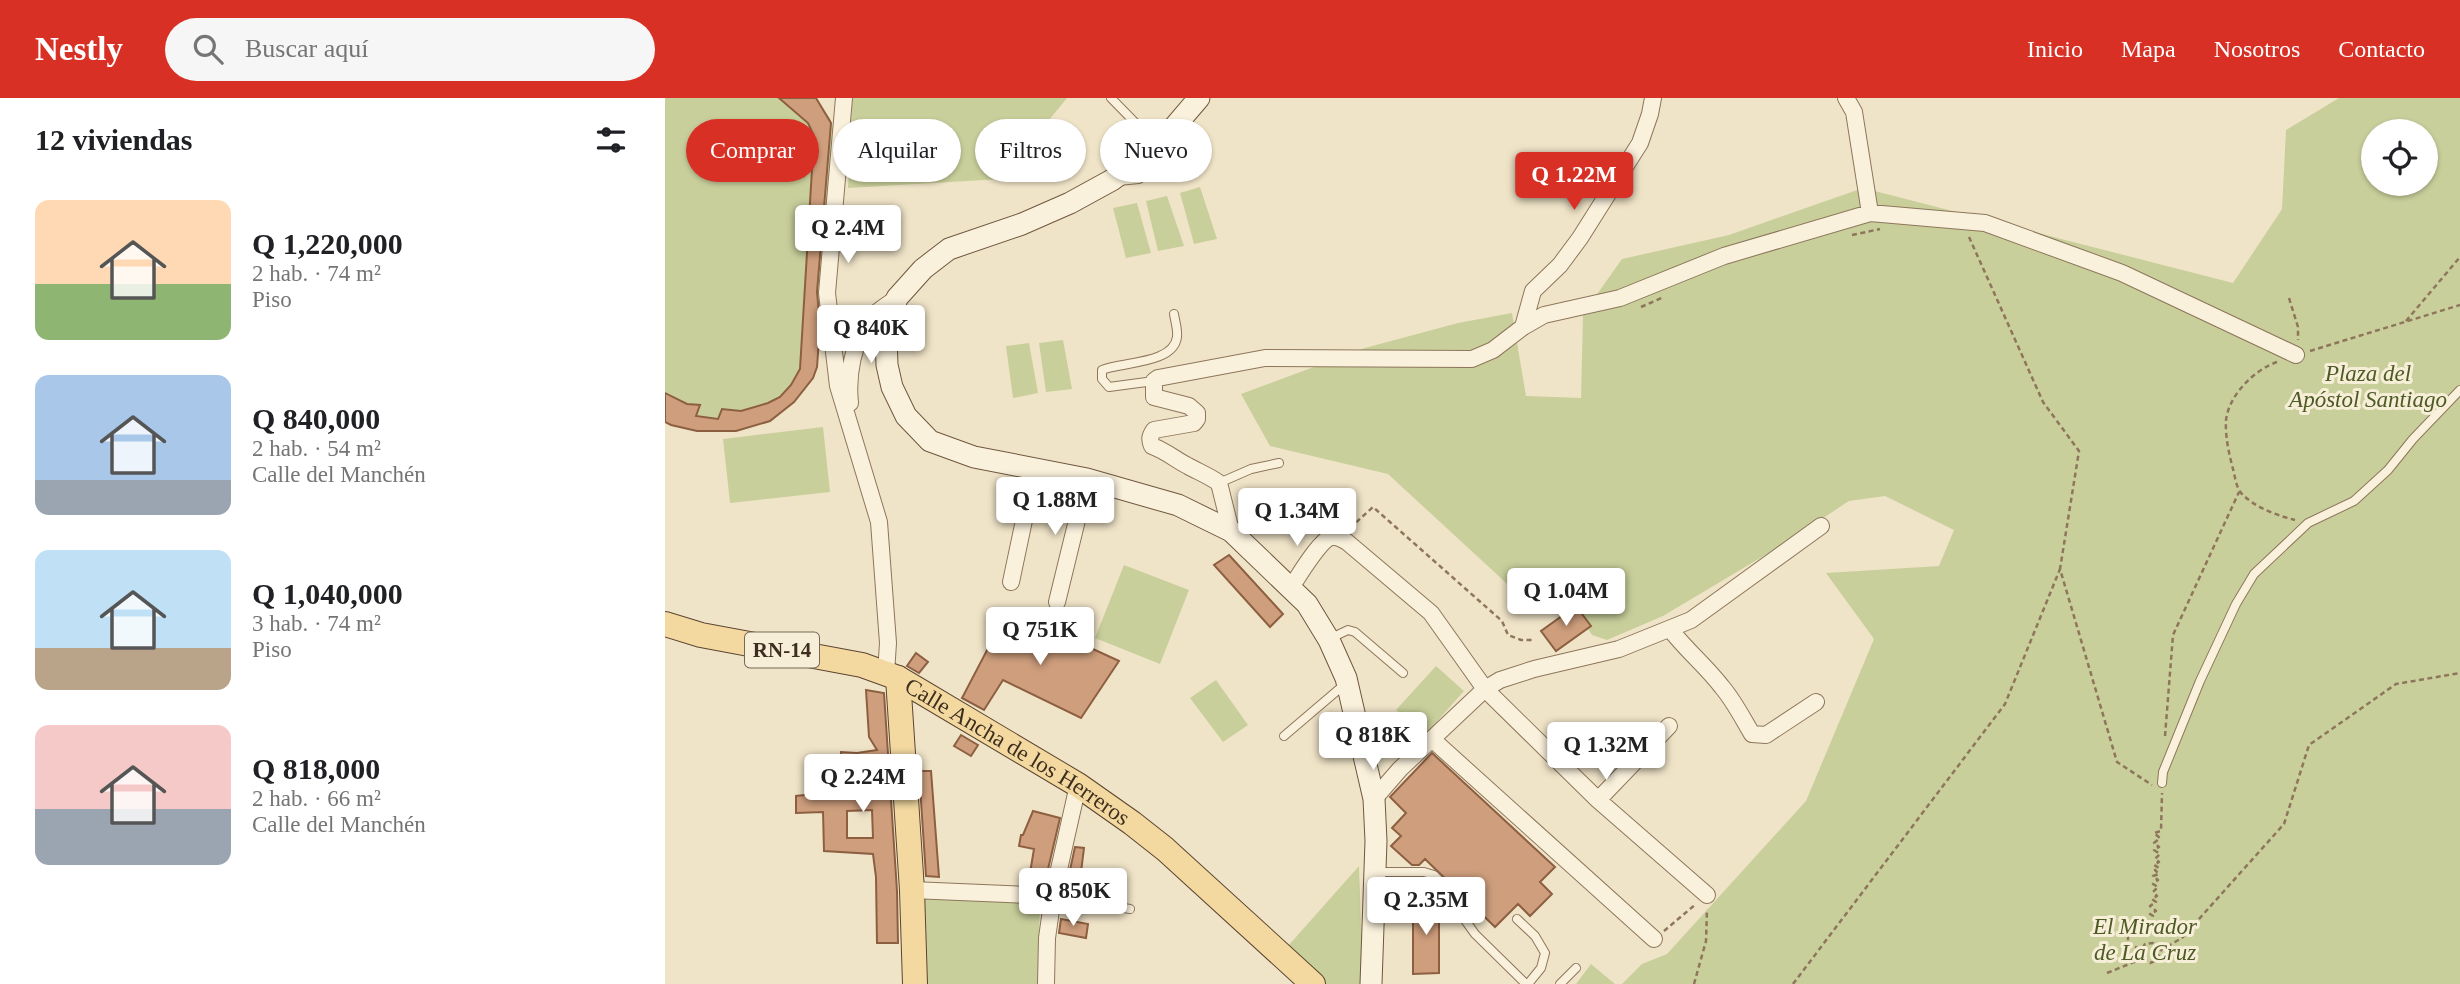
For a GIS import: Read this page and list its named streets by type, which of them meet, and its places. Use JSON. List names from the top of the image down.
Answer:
{
  "streets": {
    "main road": ["RN-14", "Calle Ancha de los Herreros"]
  },
  "parks": ["Plaza del Apóstol Santiago", "El Mirador de La Cruz"],
  "page": {
    "header": "Nestly",
    "search": "Buscar aquí",
    "nav": [
      "Inicio",
      "Mapa",
      "Nosotros",
      "Contacto"
    ],
    "heading": "12 viviendas",
    "chip": [
      "Comprar",
      "Alquilar",
      "Filtros",
      "Nuevo"
    ],
    "price": [
      "Q 1.22M",
      "Q 2.4M",
      "Q 840K",
      "Q 1.88M",
      "Q 1.34M",
      "Q 1.04M",
      "Q 751K",
      "Q 818K",
      "Q 1.32M",
      "Q 2.24M",
      "Q 850K",
      "Q 2.35M"
    ],
    "list": [
      {
        "name": "Q 1,220,000",
        "note": "2 hab. · 74 m² · Piso"
      },
      {
        "name": "Q 840,000",
        "note": "2 hab. · 54 m² · Calle del Manchén"
      },
      {
        "name": "Q 1,040,000",
        "note": "3 hab. · 74 m² · Piso"
      },
      {
        "name": "Q 818,000",
        "note": "2 hab. · 66 m² · Calle del Manchén"
      }
    ]
  }
}
